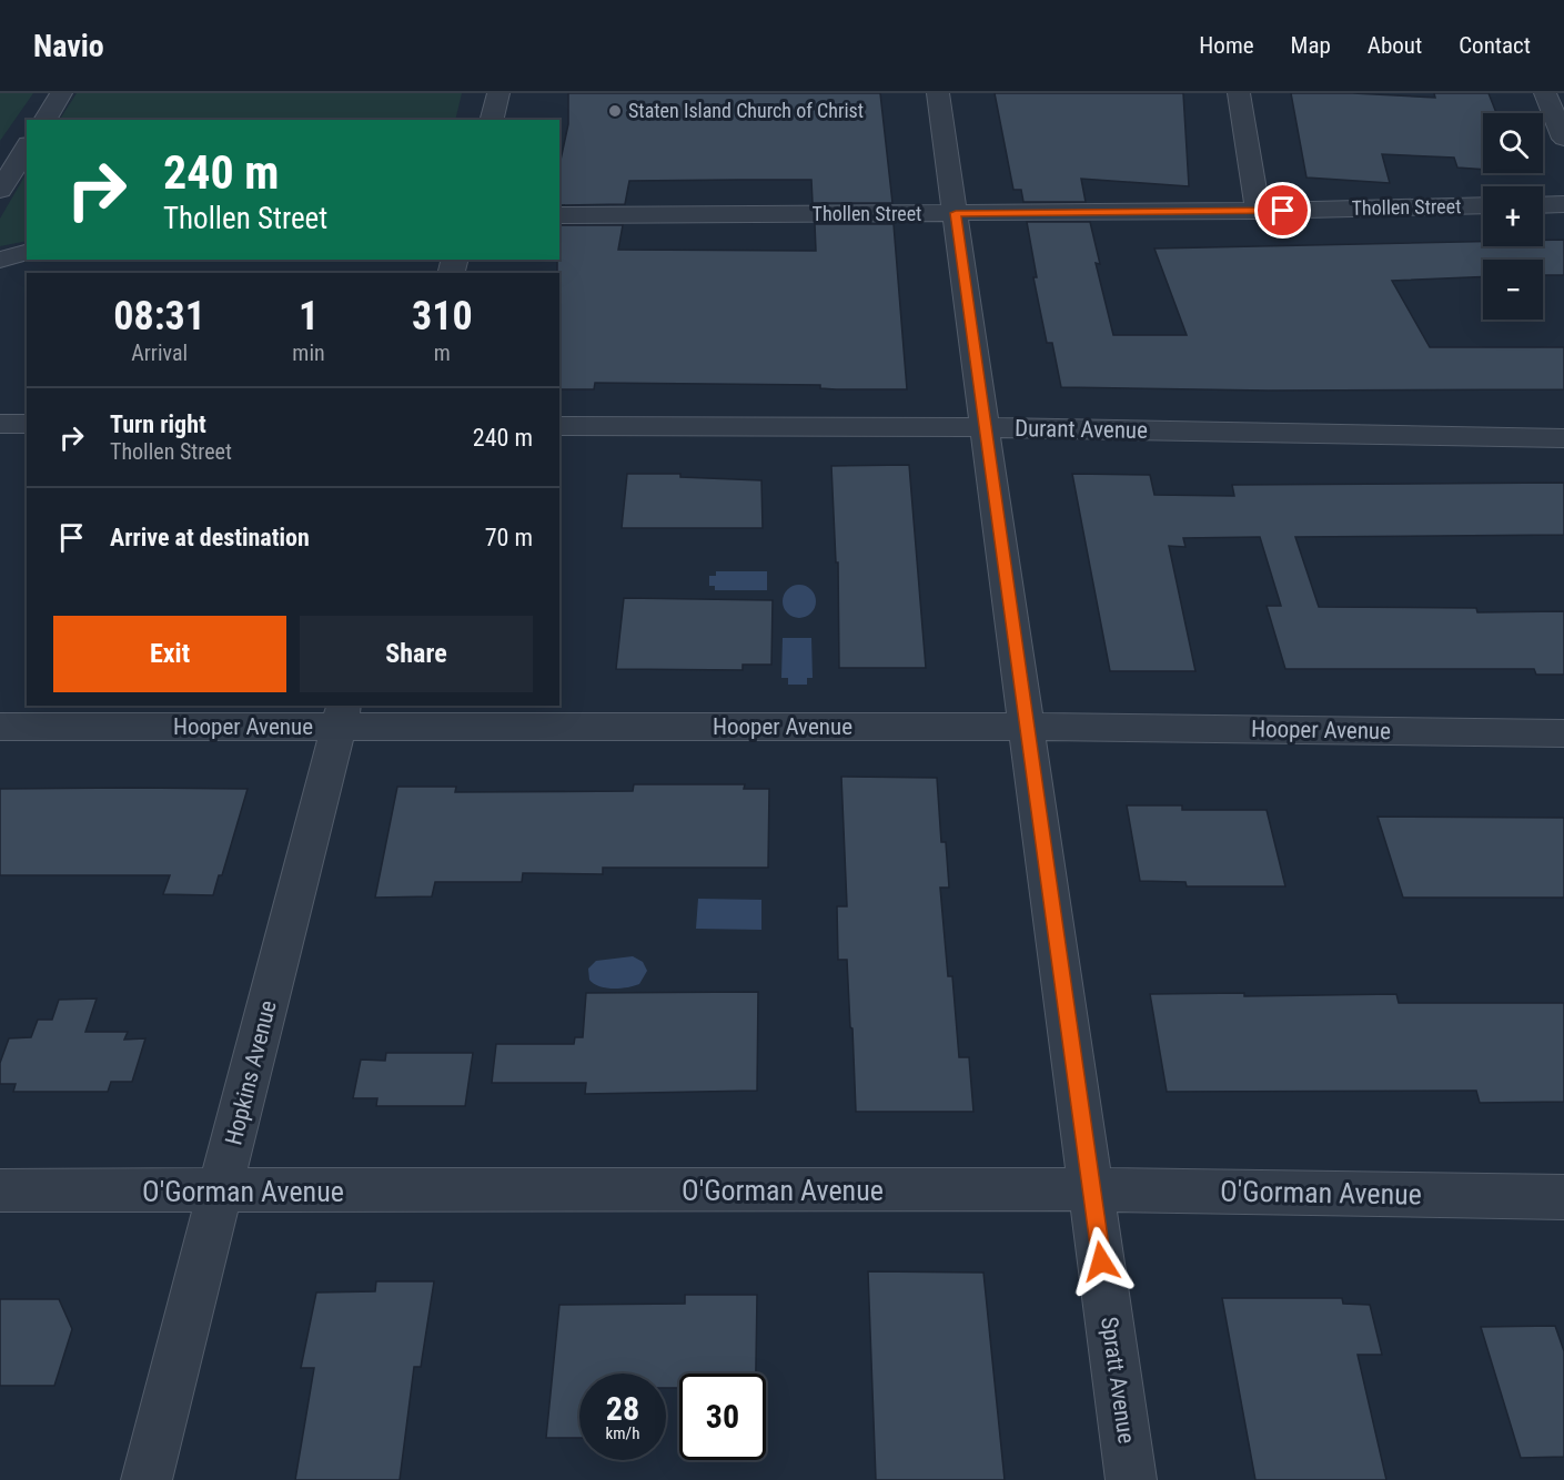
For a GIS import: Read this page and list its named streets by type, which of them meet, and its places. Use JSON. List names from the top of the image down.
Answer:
{
  "streets": {
    "street": [
      "Thollen Street",
      "Durant Avenue",
      "Hooper Avenue",
      "Hopkins Avenue",
      "O'Gorman Avenue",
      "Spratt Avenue"
    ]
  },
  "crossings": [
    ["Thollen Street", "Spratt Avenue"],
    ["Durant Avenue", "Spratt Avenue"],
    ["Hooper Avenue", "Hopkins Avenue"],
    ["Hooper Avenue", "Spratt Avenue"],
    ["Hopkins Avenue", "O'Gorman Avenue"],
    ["O'Gorman Avenue", "Spratt Avenue"]
  ],
  "places": ["Staten Island Church of Christ"],
  "page": {
    "header": "Navio",
    "nav": [
      "Home",
      "Map",
      "About",
      "Contact"
    ],
    "map_buttons": ["+", "−"],
    "turn": ["240 m", "Thollen Street"],
    "eta": [
      "08:31",
      "Arrival",
      "1",
      "min",
      "310",
      "m"
    ],
    "list": [
      {
        "name": "Turn right",
        "note": "Thollen Street",
        "value": "240 m"
      },
      {
        "name": "Arrive at destination",
        "value": "70 m"
      }
    ],
    "buttons": ["Exit", "Share"],
    "speed": "28 km/h",
    "limit": "30"
  }
}
